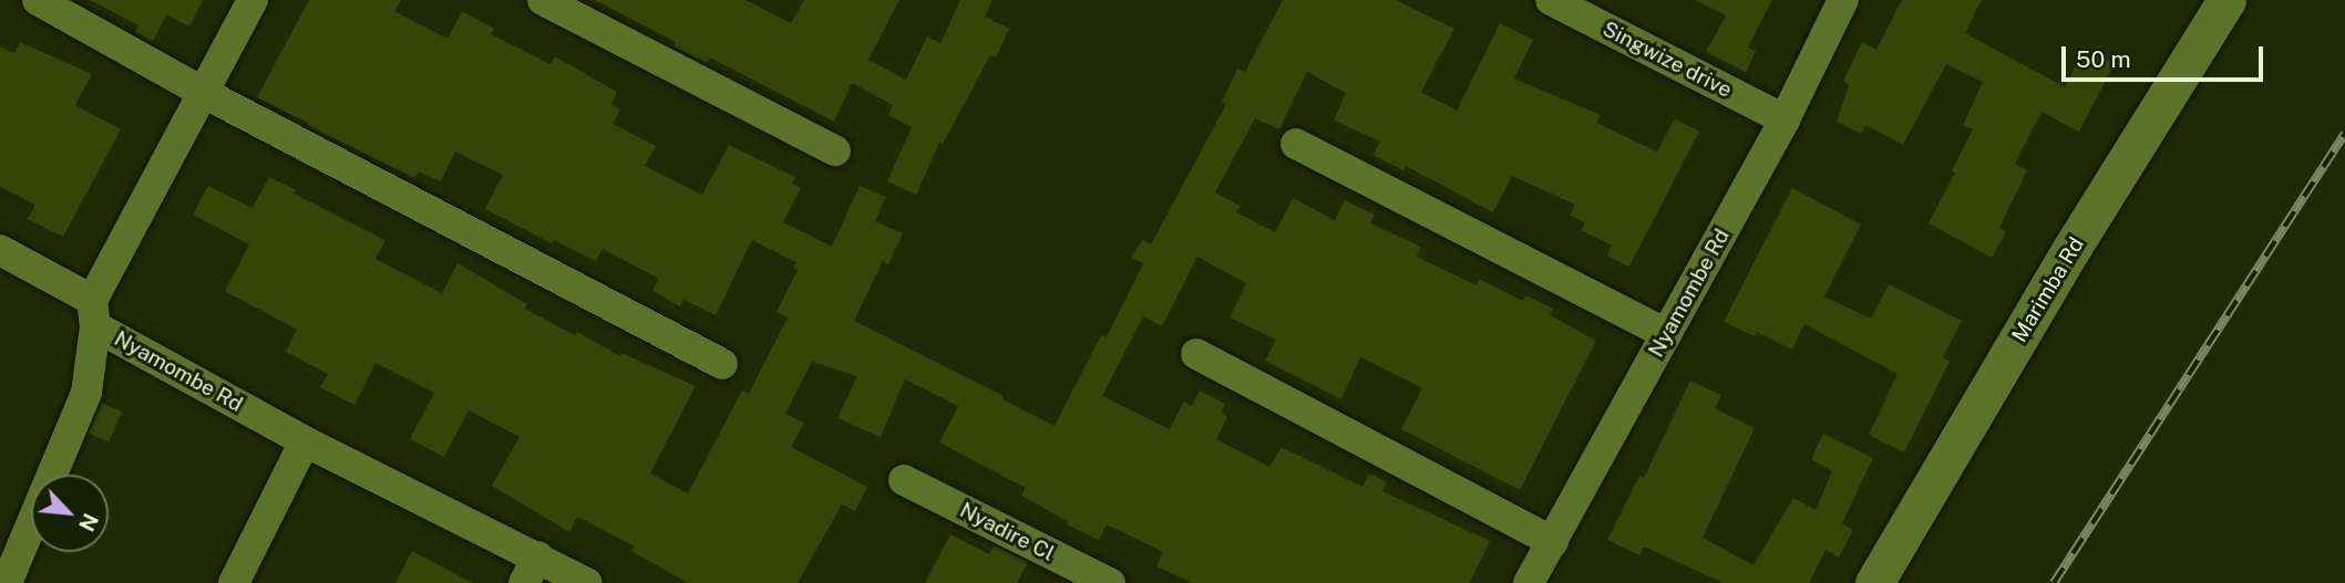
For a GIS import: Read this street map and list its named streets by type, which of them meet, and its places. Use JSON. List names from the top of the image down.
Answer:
{
  "streets": {
    "street": [
      "Singwize drive",
      "Marimba Rd",
      "Nyamombe Rd",
      "Nyadire Cl"
    ]
  },
  "crossings": [
    ["Singwize drive", "Nyamombe Rd"]
  ],
  "scale_bar": "50 m",
  "north": "bottom right"
}
